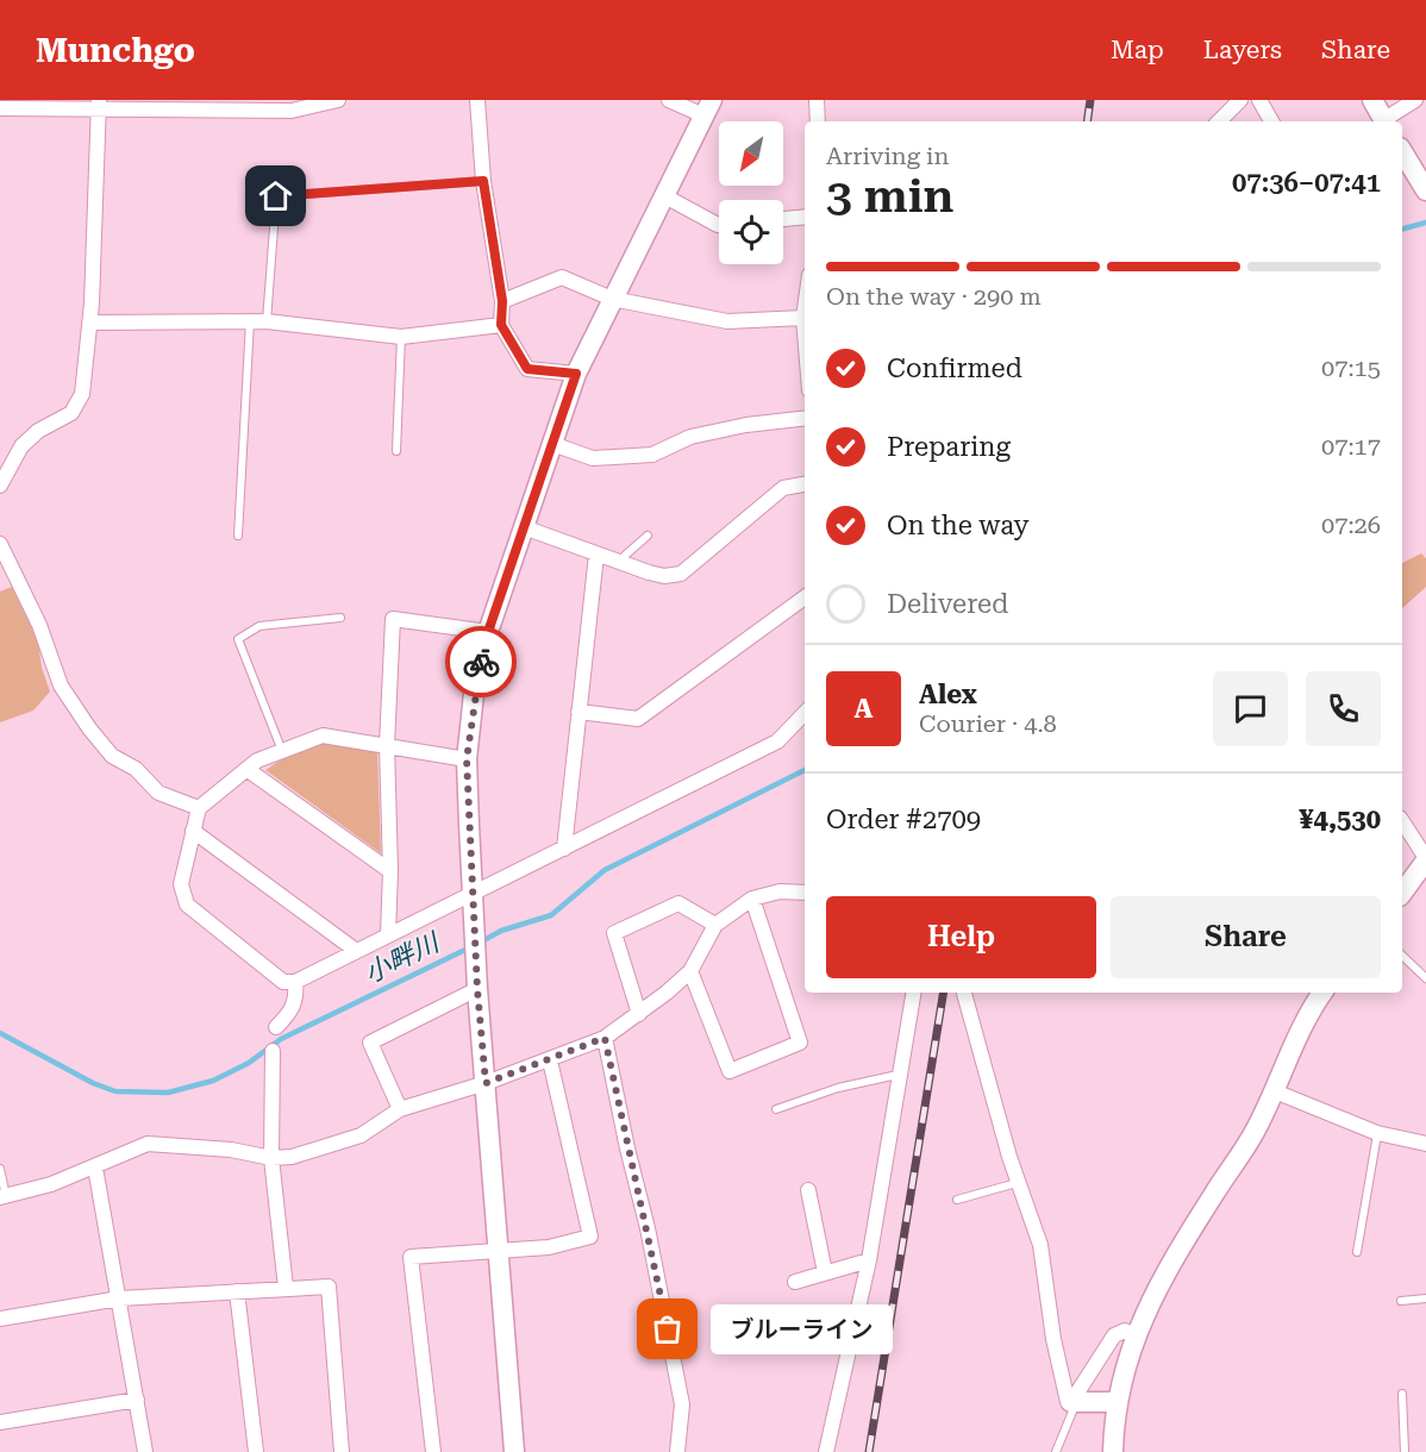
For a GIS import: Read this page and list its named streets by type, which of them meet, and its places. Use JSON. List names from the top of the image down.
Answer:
{
  "water": ["小畔川"],
  "places": ["ブルーライン"],
  "north": "bottom left",
  "page": {
    "header": "Munchgo",
    "nav": ["Map", "Layers", "Share"],
    "heading": ["3 min", "Arriving in", "07:36–07:41"],
    "panel": [
      "Alex",
      "Courier · 4.8",
      "Order #2709",
      "¥4,530"
    ],
    "bar": "On the way · 290 m",
    "list": [
      ["Confirmed", "07:15"],
      ["Preparing", "07:17"],
      ["On the way", "07:26"],
      "Delivered"
    ],
    "round": "A",
    "buttons": ["Help", "Share"],
    "bubble": "ブルーライン"
  }
}
